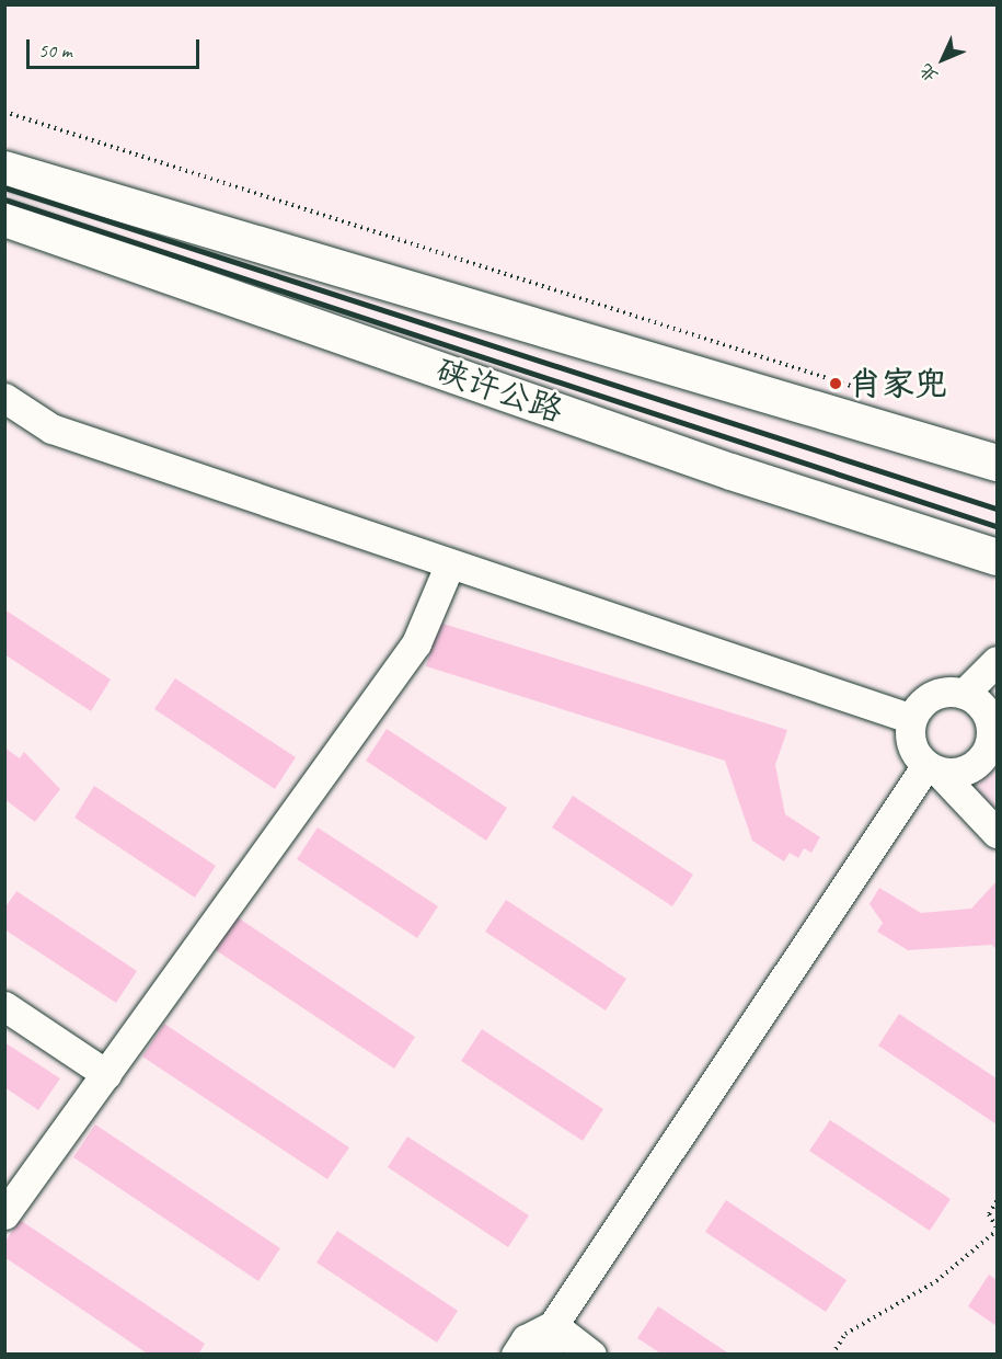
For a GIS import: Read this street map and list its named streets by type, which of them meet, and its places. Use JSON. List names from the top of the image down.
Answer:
{
  "streets": {
    "highway": ["硖许公路"]
  },
  "places": ["肖家兜"],
  "scale_bar": "50 m",
  "north": "bottom left"
}
